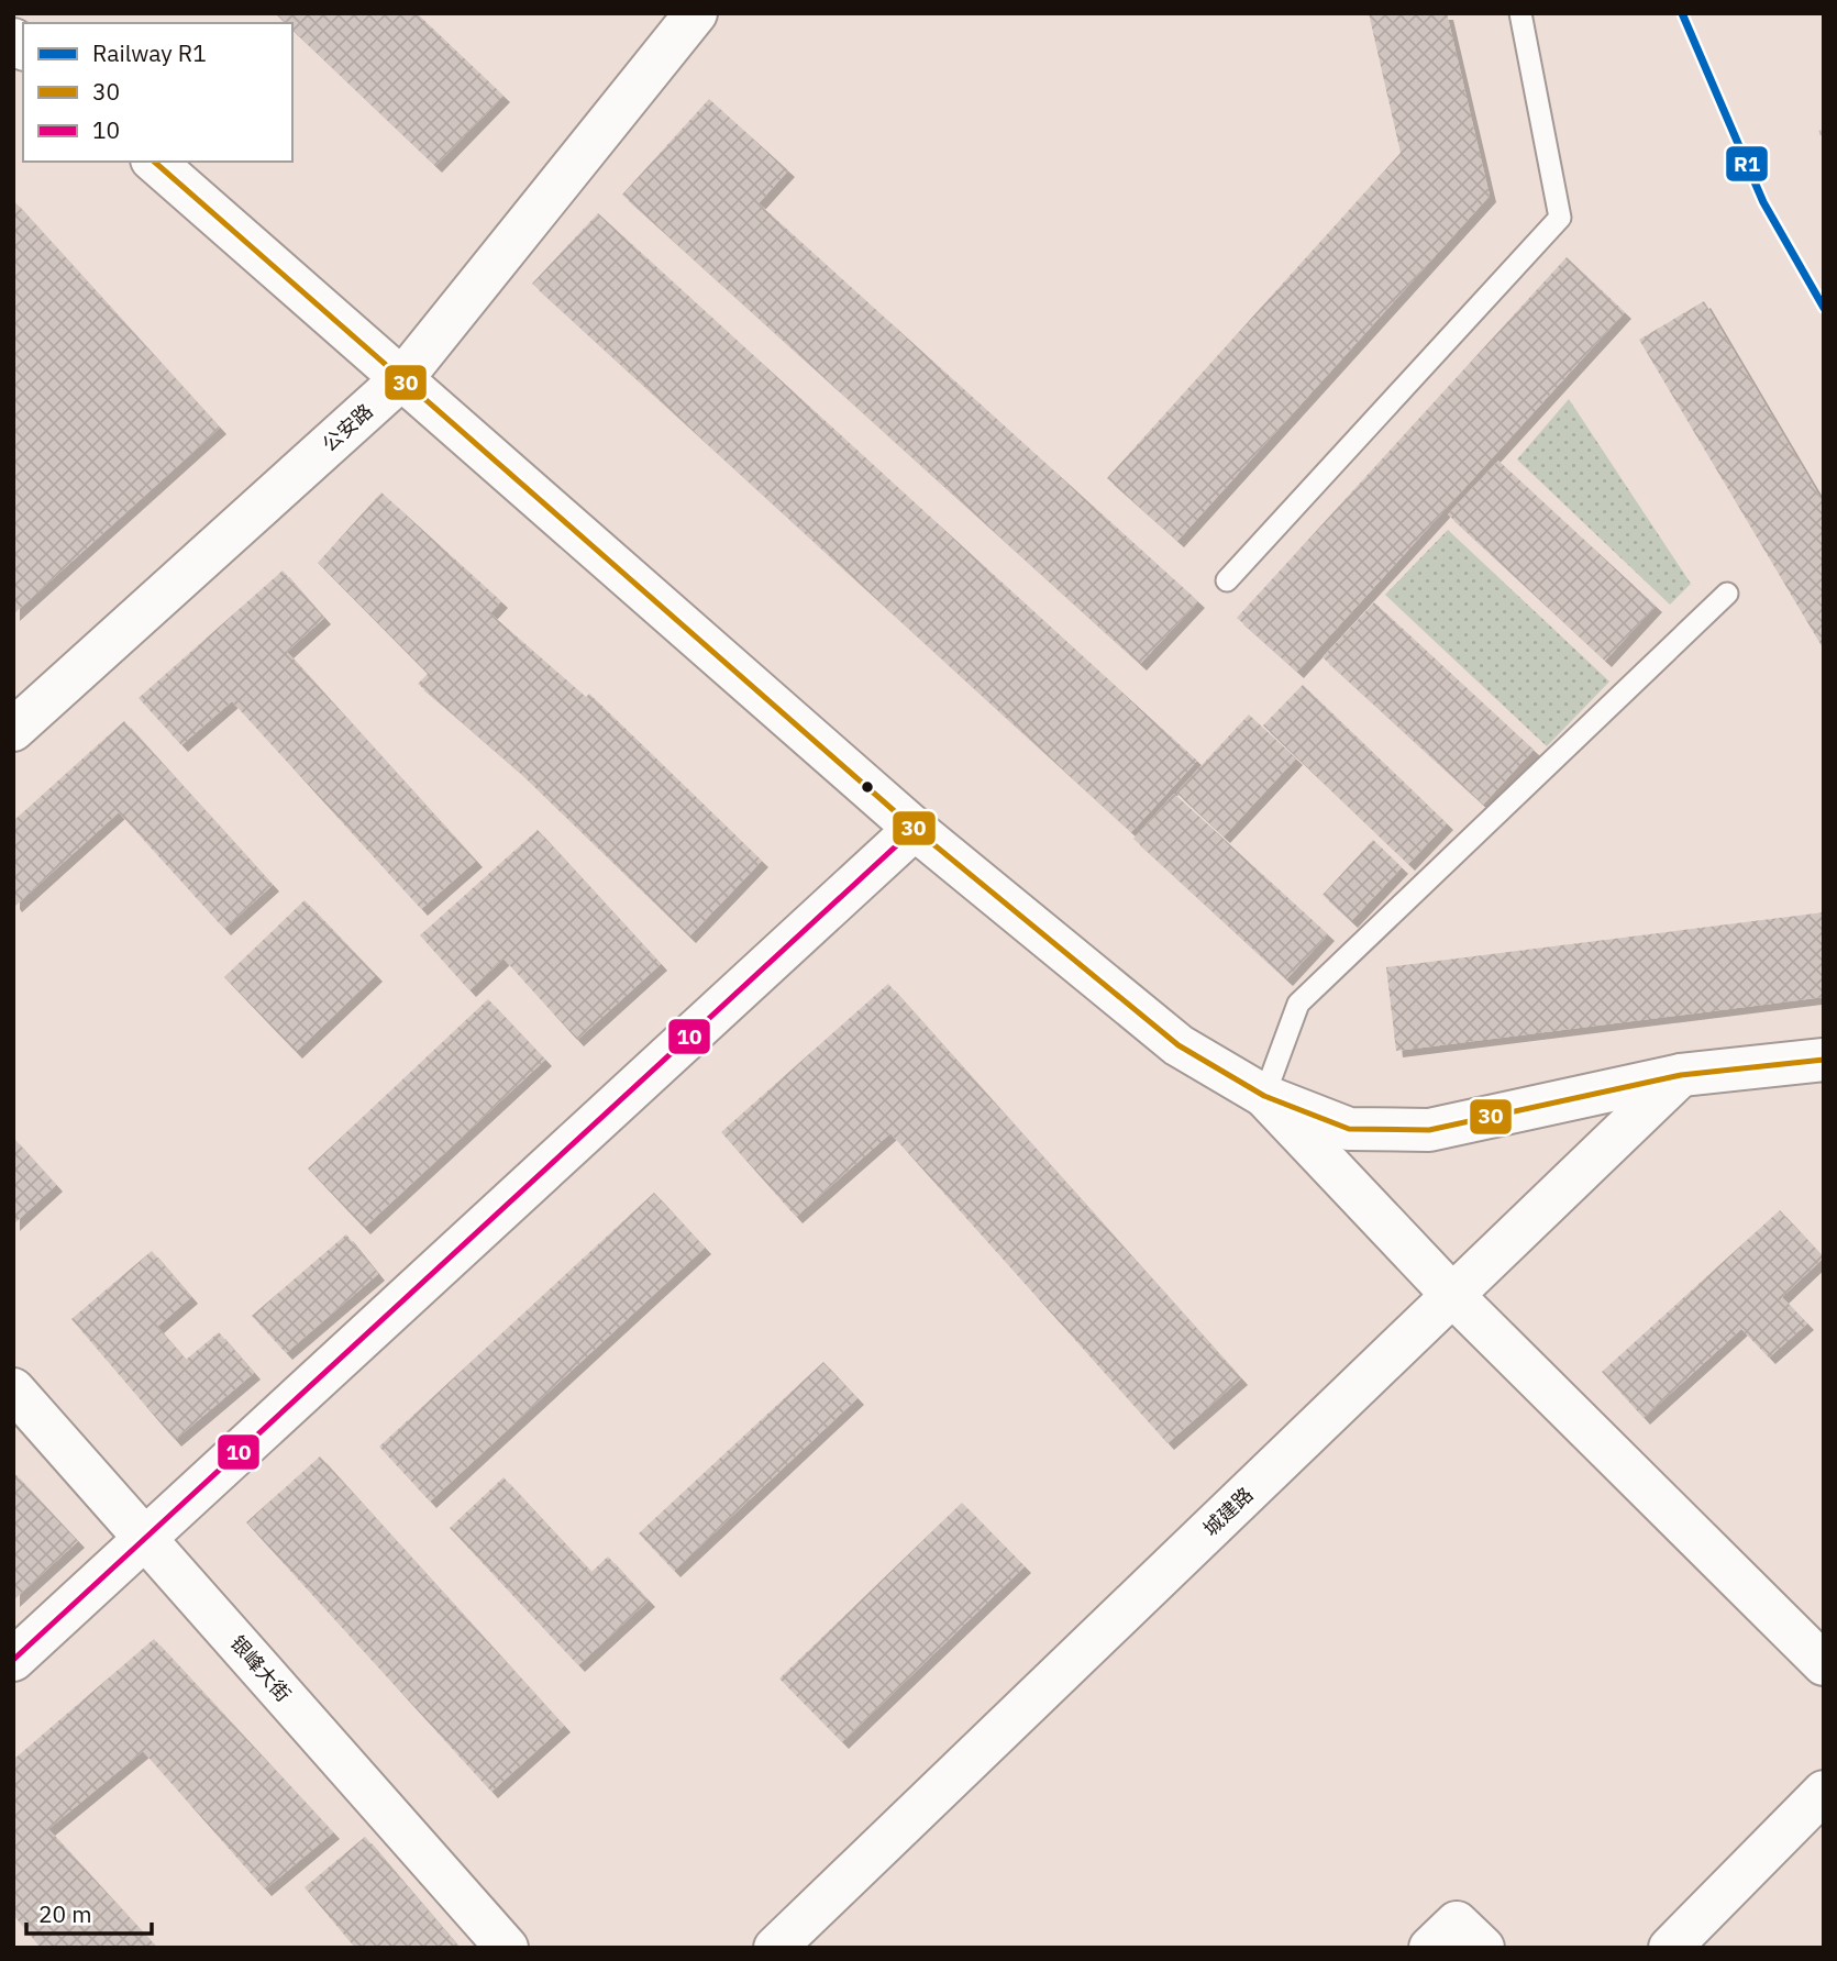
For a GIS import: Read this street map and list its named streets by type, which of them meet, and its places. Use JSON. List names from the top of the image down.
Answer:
{
  "streets": {
    "street": ["公安路", "城建路", "银峰大街"]
  },
  "lines": ["rail line R1", "transit line 30", "transit line 10"],
  "legend": ["Railway R1", "30", "10"],
  "scale_bar": "20 m"
}
